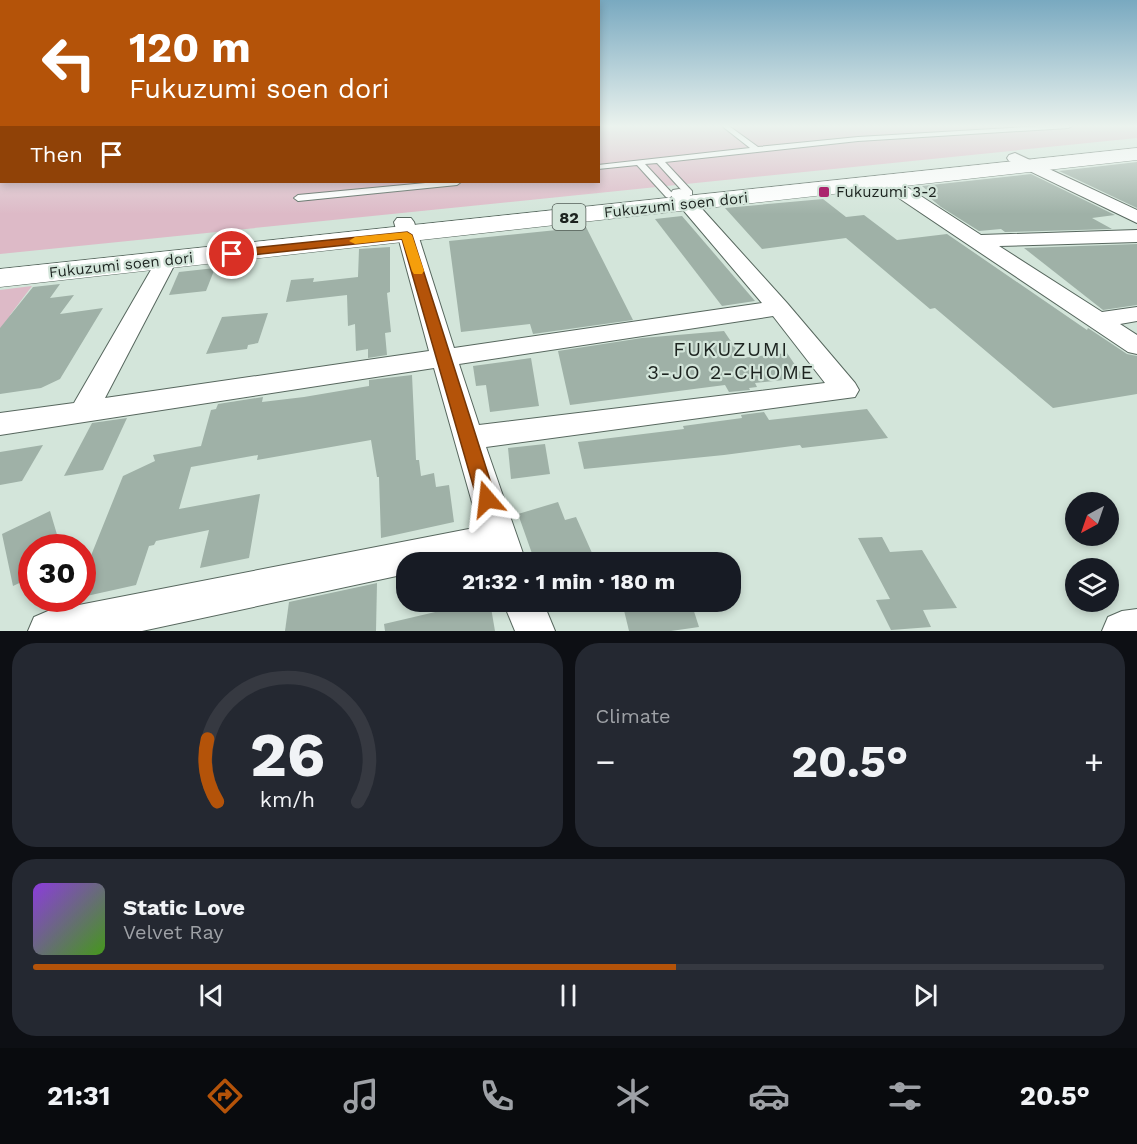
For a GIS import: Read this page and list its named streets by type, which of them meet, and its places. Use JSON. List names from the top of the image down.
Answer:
{
  "streets": {
    "main road": ["Fukuzumi soen dori", "82"]
  },
  "districts": ["FUKUZUMI 3-JO 2-CHOME"],
  "places": {
    "transit": ["Fukuzumi 3-2"]
  },
  "north": "bottom left",
  "page": {
    "turn": ["120 m", "Fukuzumi soen dori"],
    "then": "Then",
    "limit": "30",
    "trip": "21:32 · 1 min · 180 m",
    "tile": "Climate",
    "heat": ["−", "20.5°", "+"],
    "song": ["Static Love", "Velvet Ray"],
    "tabs": ["21:31", "20.5°"],
    "gauge": ["26", "km/h"]
  }
}
